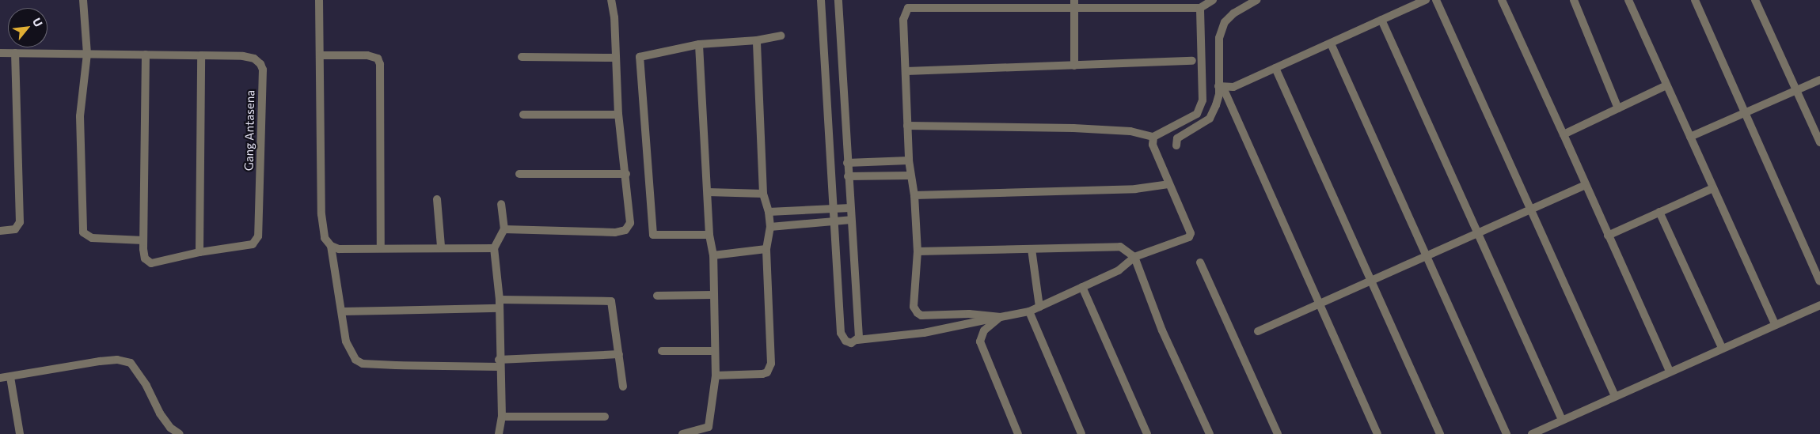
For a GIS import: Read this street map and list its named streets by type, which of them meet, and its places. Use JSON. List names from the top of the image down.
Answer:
{
  "streets": {
    "street": ["Gang Antasena"]
  },
  "north": "top right"
}
